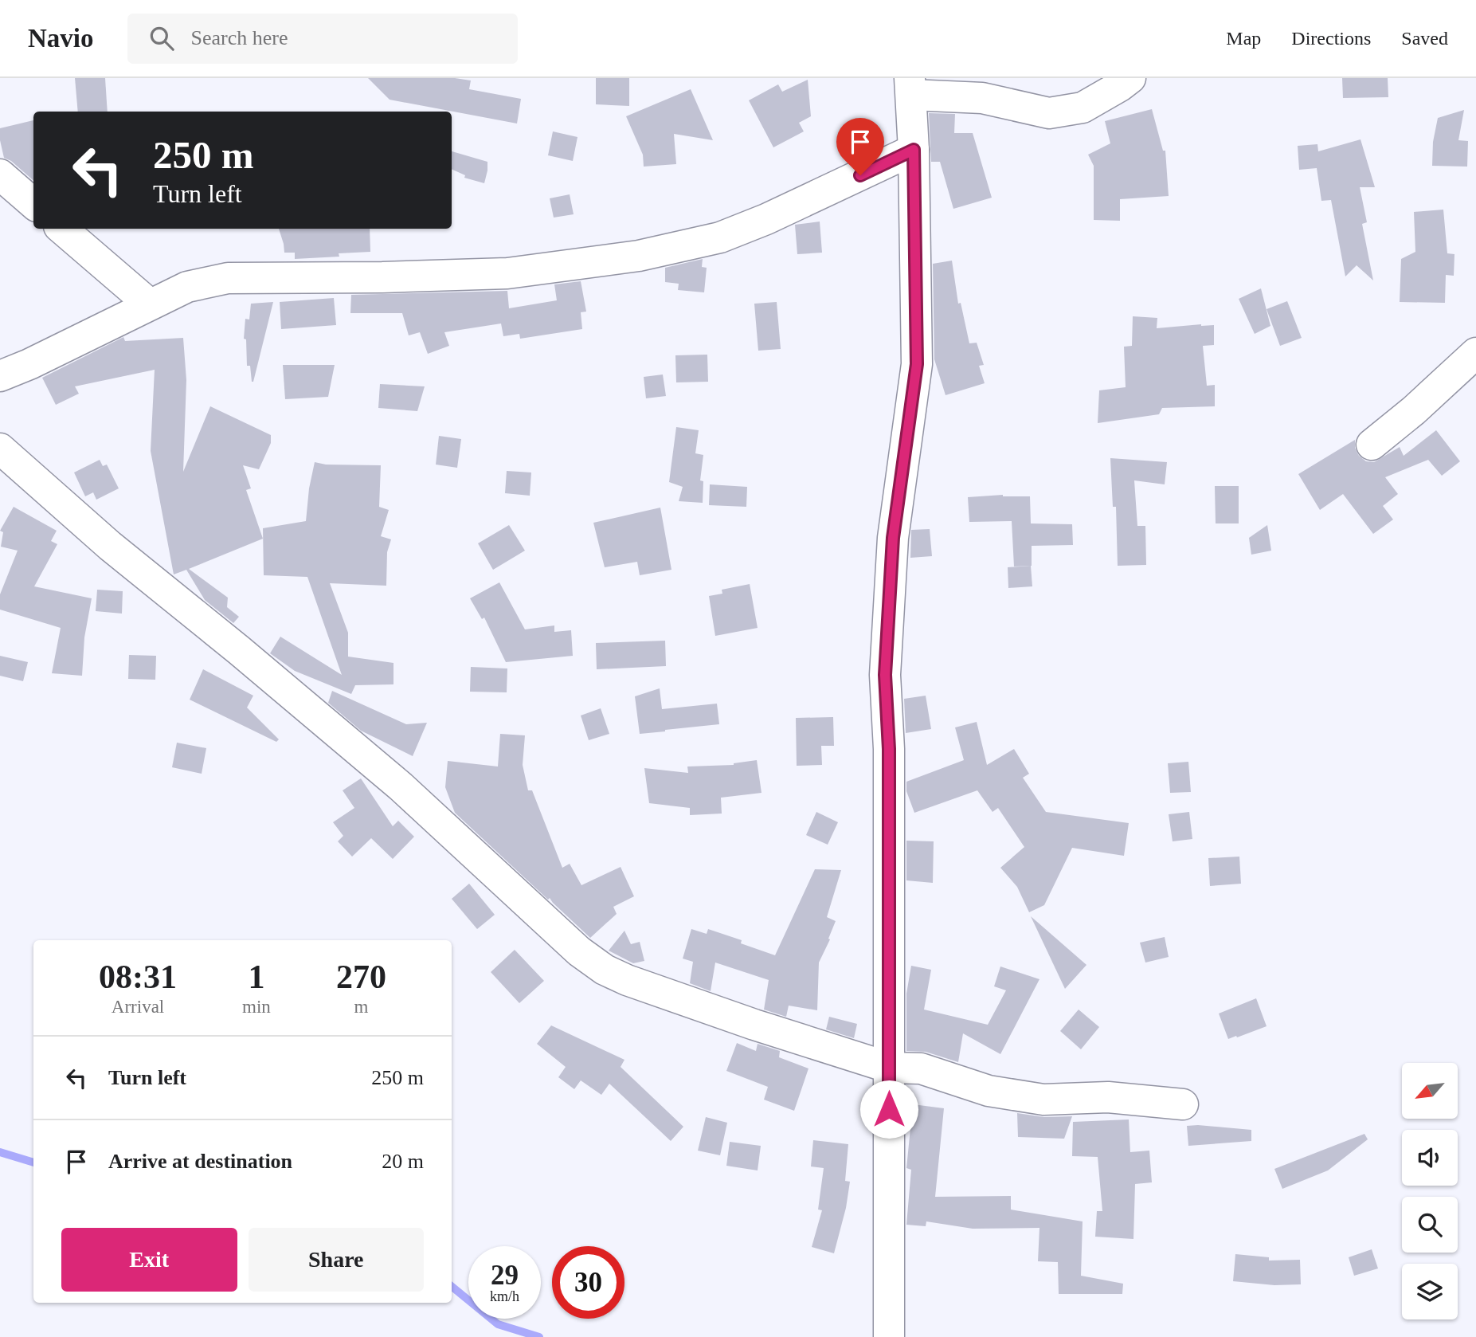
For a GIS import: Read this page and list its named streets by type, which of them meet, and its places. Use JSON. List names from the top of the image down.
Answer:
{
  "north": "bottom left",
  "page": {
    "header": "Navio",
    "search": "Search here",
    "nav": ["Map", "Directions", "Saved"],
    "turn": ["250 m", "Turn left"],
    "eta": [
      "08:31",
      "Arrival",
      "1",
      "min",
      "270",
      "m"
    ],
    "list": [
      {
        "name": "Turn left",
        "value": "250 m"
      },
      {
        "name": "Arrive at destination",
        "value": "20 m"
      }
    ],
    "buttons": ["Exit", "Share"],
    "speed": "29 km/h",
    "limit": "30"
  }
}
